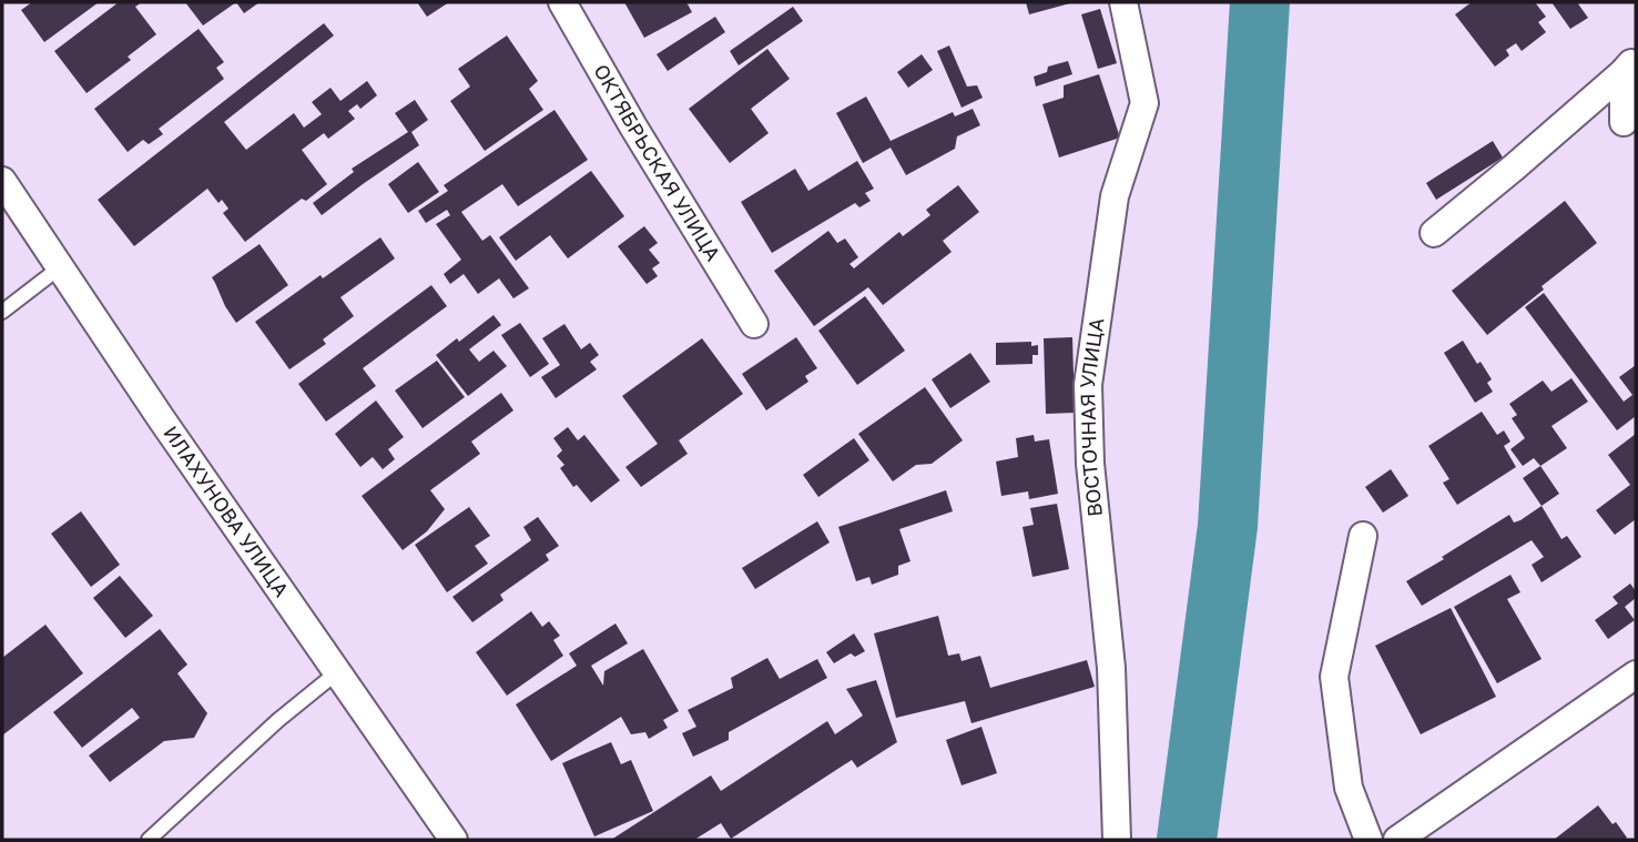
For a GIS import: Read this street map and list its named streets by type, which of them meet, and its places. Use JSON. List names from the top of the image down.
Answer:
{
  "streets": {
    "street": ["ОКТЯБРЬСКАЯ УЛИЦА", "ВОСТОЧНАЯ УЛИЦА", "ИЛАХУНОВА УЛИЦА"]
  }
}
